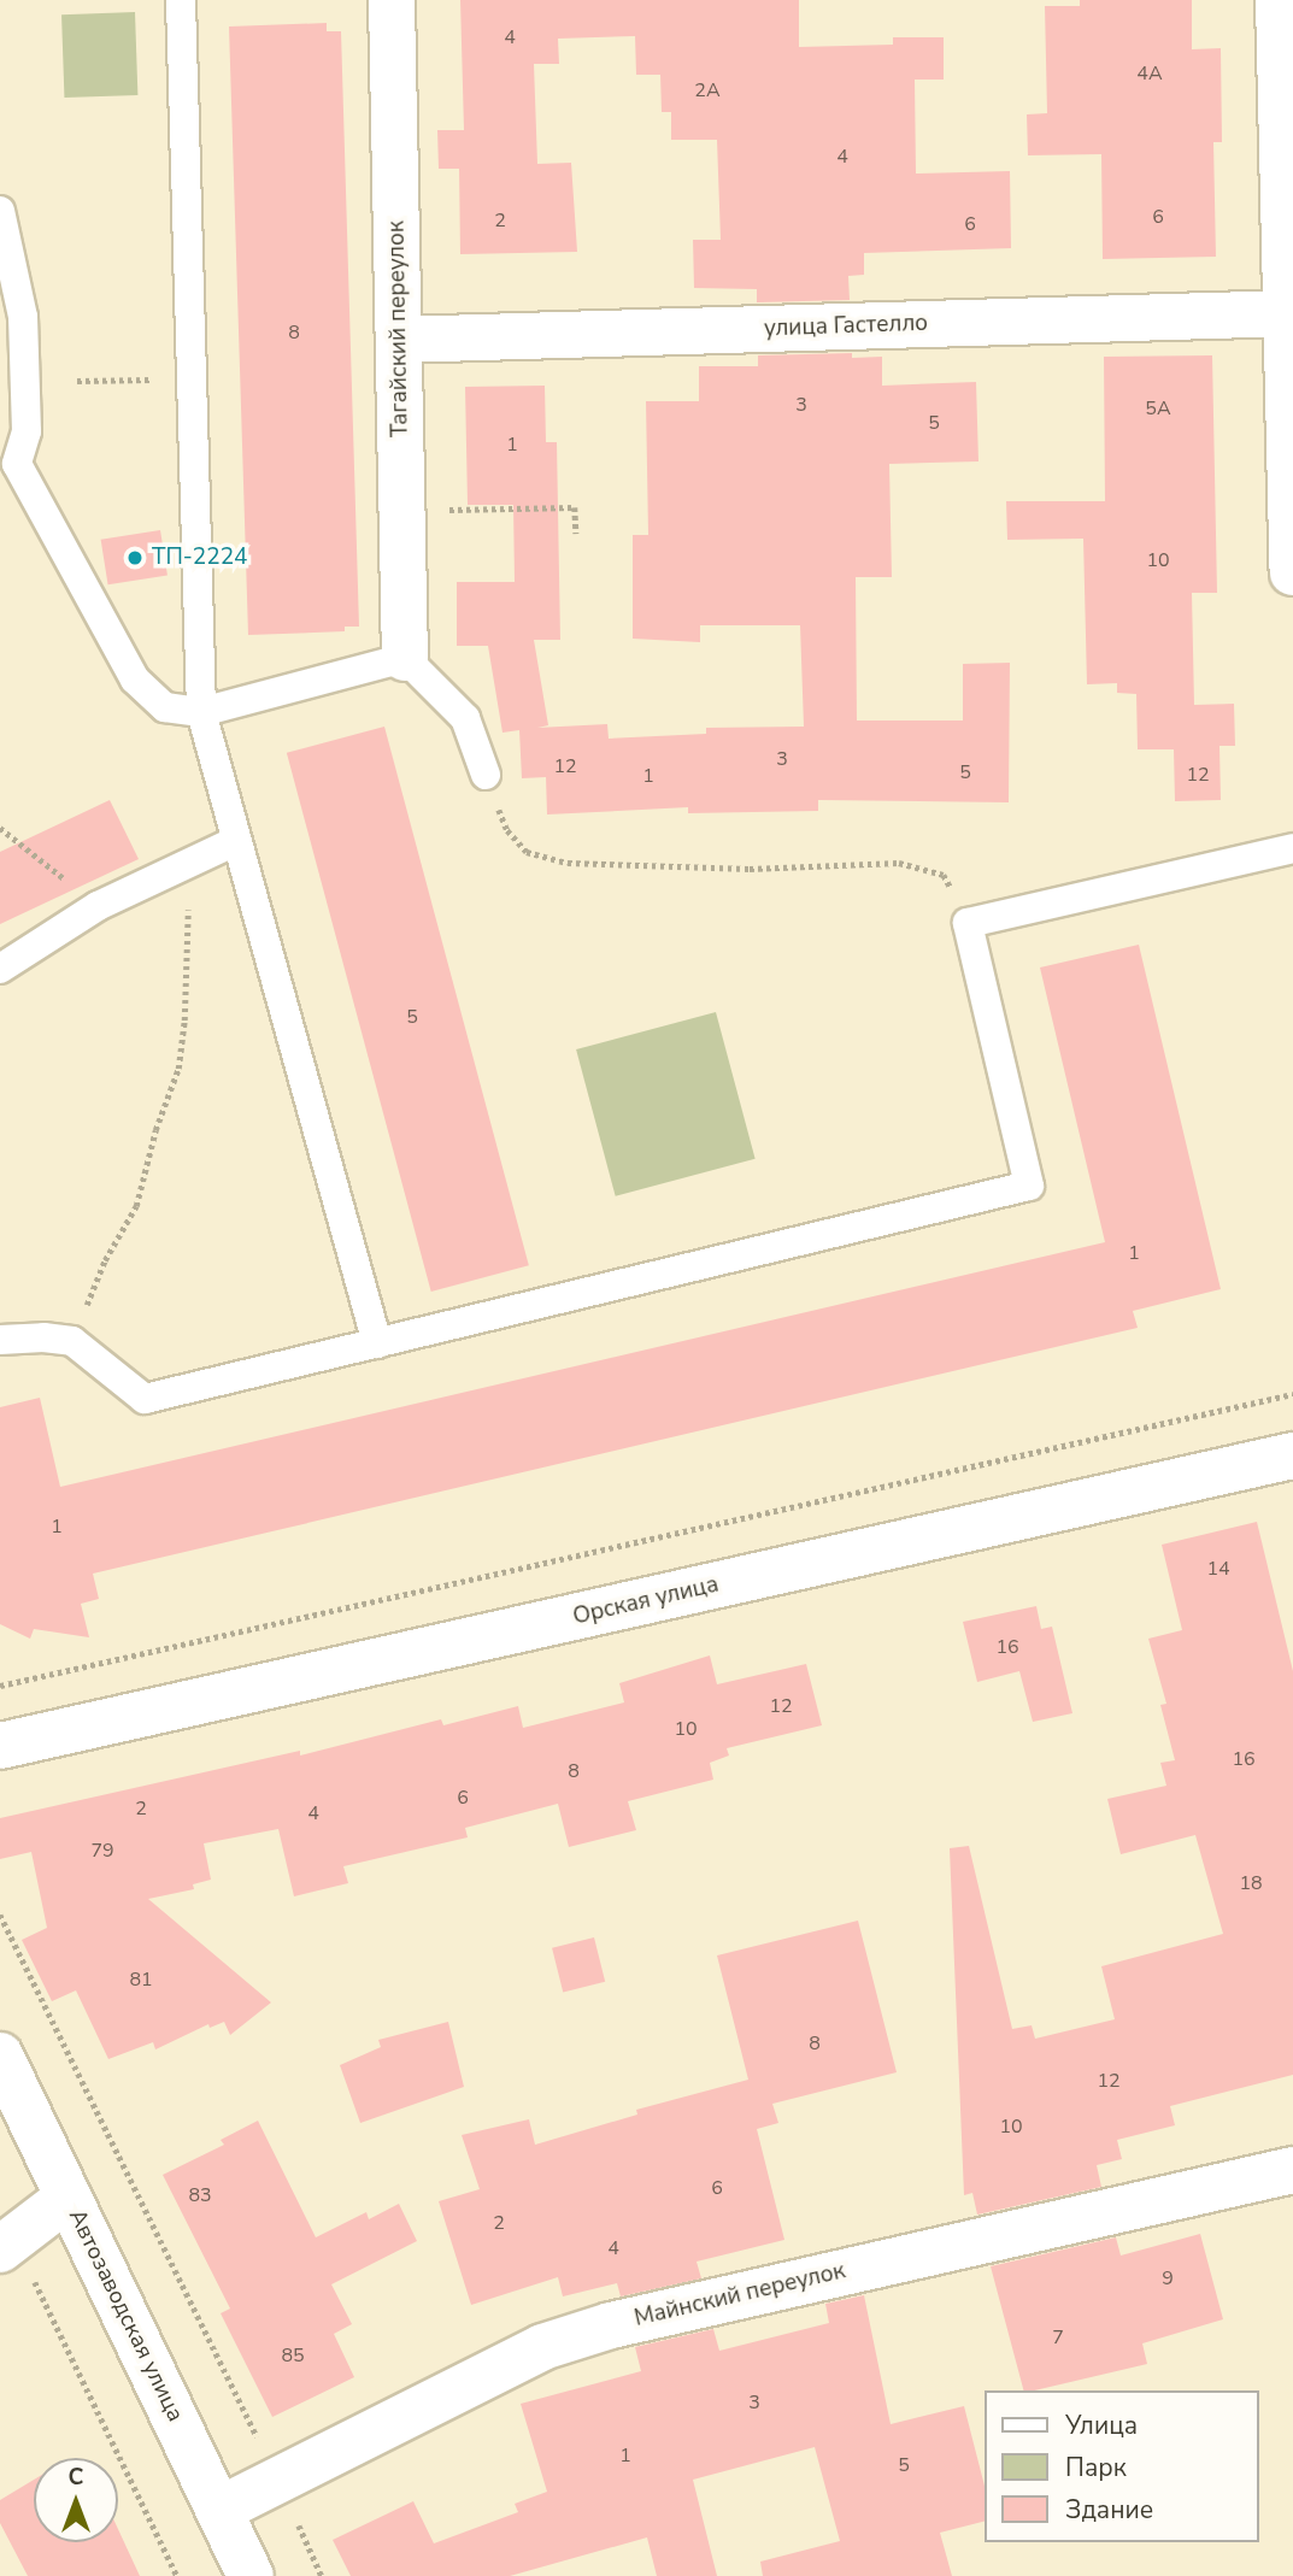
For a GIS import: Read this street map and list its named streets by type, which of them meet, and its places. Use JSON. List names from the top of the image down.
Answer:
{
  "streets": {
    "street": [
      "улица Гастелло",
      "Тагайский переулок",
      "Орская улица",
      "Майнский переулок",
      "Автозаводская улица"
    ]
  },
  "crossings": [
    ["улица Гастелло", "Тагайский переулок"],
    ["Майнский переулок", "Автозаводская улица"]
  ],
  "places": ["ТП-2224"],
  "house_numbers": [
    "4",
    "4А",
    "2А",
    "4",
    "6",
    "2",
    "6",
    "8",
    "3",
    "5А",
    "5",
    "1",
    "10",
    "3",
    "12",
    "5",
    "12",
    "1",
    "5",
    "1",
    "1",
    "14",
    "16",
    "12",
    "10",
    "16",
    "8",
    "6",
    "2",
    "4",
    "79",
    "18",
    "81",
    "8",
    "12",
    "10",
    "6",
    "83",
    "2",
    "4",
    "9",
    "7",
    "85",
    "3",
    "1",
    "5"
  ],
  "legend": ["Улица", "Парк", "Здание"],
  "north": "top"
}
